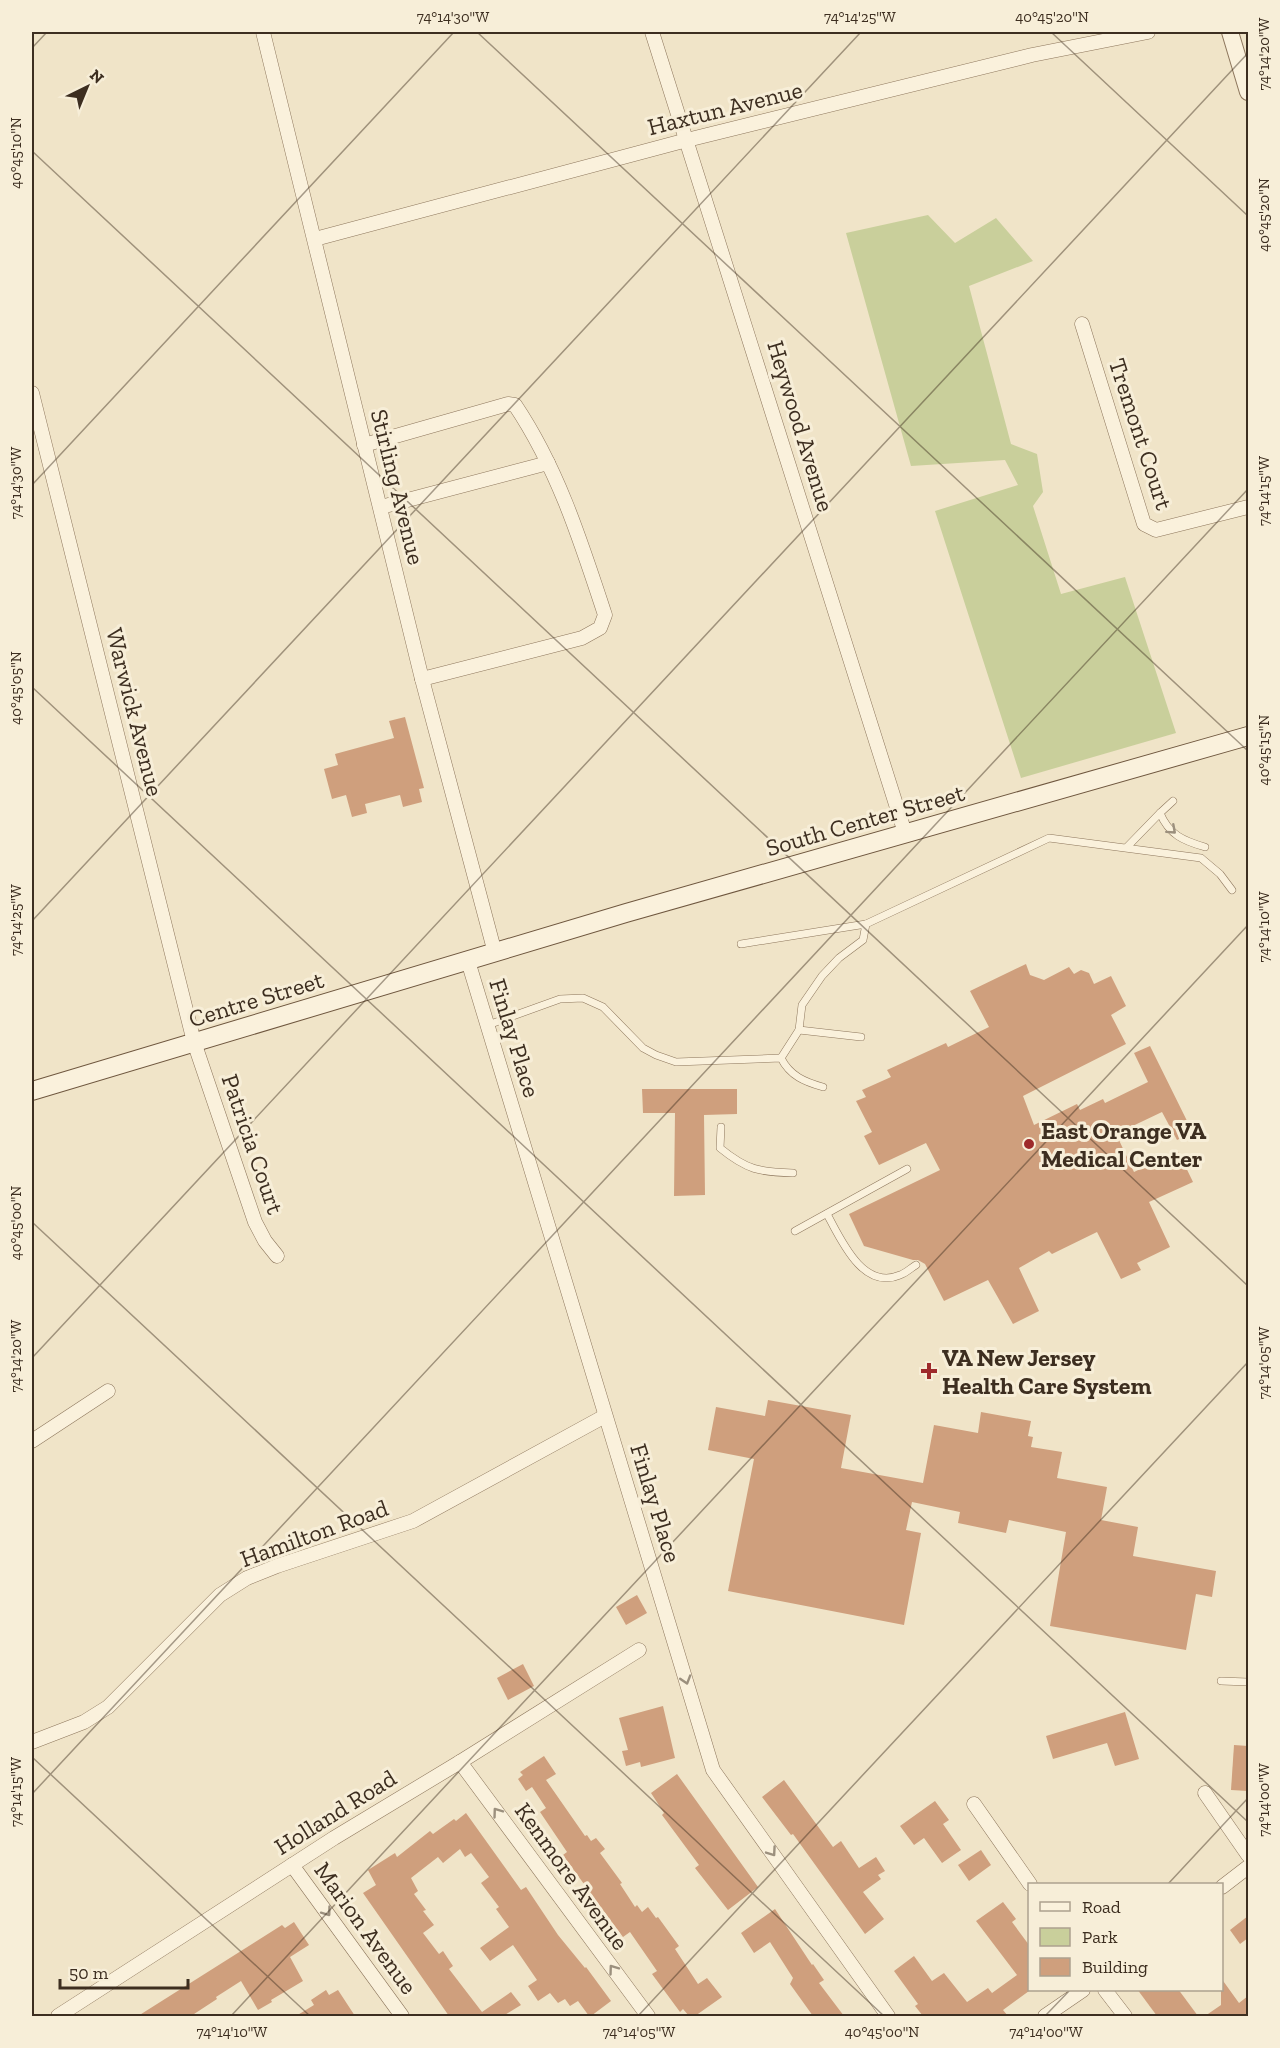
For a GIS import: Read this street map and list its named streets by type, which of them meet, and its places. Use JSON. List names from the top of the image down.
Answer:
{
  "streets": {
    "main road": ["South Center Street", "Centre Street"],
    "street": [
      "Haxtun Avenue",
      "Heywood Avenue",
      "Tremont Court",
      "Stirling Avenue",
      "Warwick Avenue",
      "Finlay Place",
      "Patricia Court",
      "Hamilton Road",
      "Holland Road",
      "Kenmore Avenue",
      "Marion Avenue"
    ]
  },
  "crossings": [
    ["Haxtun Avenue", "Heywood Avenue"],
    ["Haxtun Avenue", "Stirling Avenue"],
    ["Heywood Avenue", "South Center Street"],
    ["Stirling Avenue", "South Center Street"],
    ["Stirling Avenue", "Centre Street"],
    ["Warwick Avenue", "Centre Street"],
    ["Warwick Avenue", "Patricia Court"],
    ["South Center Street", "Centre Street"],
    ["Centre Street", "Finlay Place"],
    ["Centre Street", "Patricia Court"],
    ["Finlay Place", "Hamilton Road"],
    ["Holland Road", "Kenmore Avenue"],
    ["Holland Road", "Marion Avenue"]
  ],
  "one_way": ["Finlay Place", "Kenmore Avenue", "Marion Avenue"],
  "places": {
    "other": ["East Orange VA Medical Center"],
    "health": ["VA New Jersey Health Care System"]
  },
  "legend": ["Road", "Park", "Building"],
  "scale_bar": "50 m",
  "north": "top right",
  "coordinates": [
    "74°14'30\"W",
    "74°14'25\"W",
    "40°45'20\"N",
    "74°14'20\"W",
    "40°45'10\"N",
    "74°14'15\"W",
    "40°45'05\"N",
    "40°45'15\"N",
    "74°14'10\"W",
    "40°45'00\"N",
    "74°14'05\"W",
    "74°14'00\"W"
  ]
}
